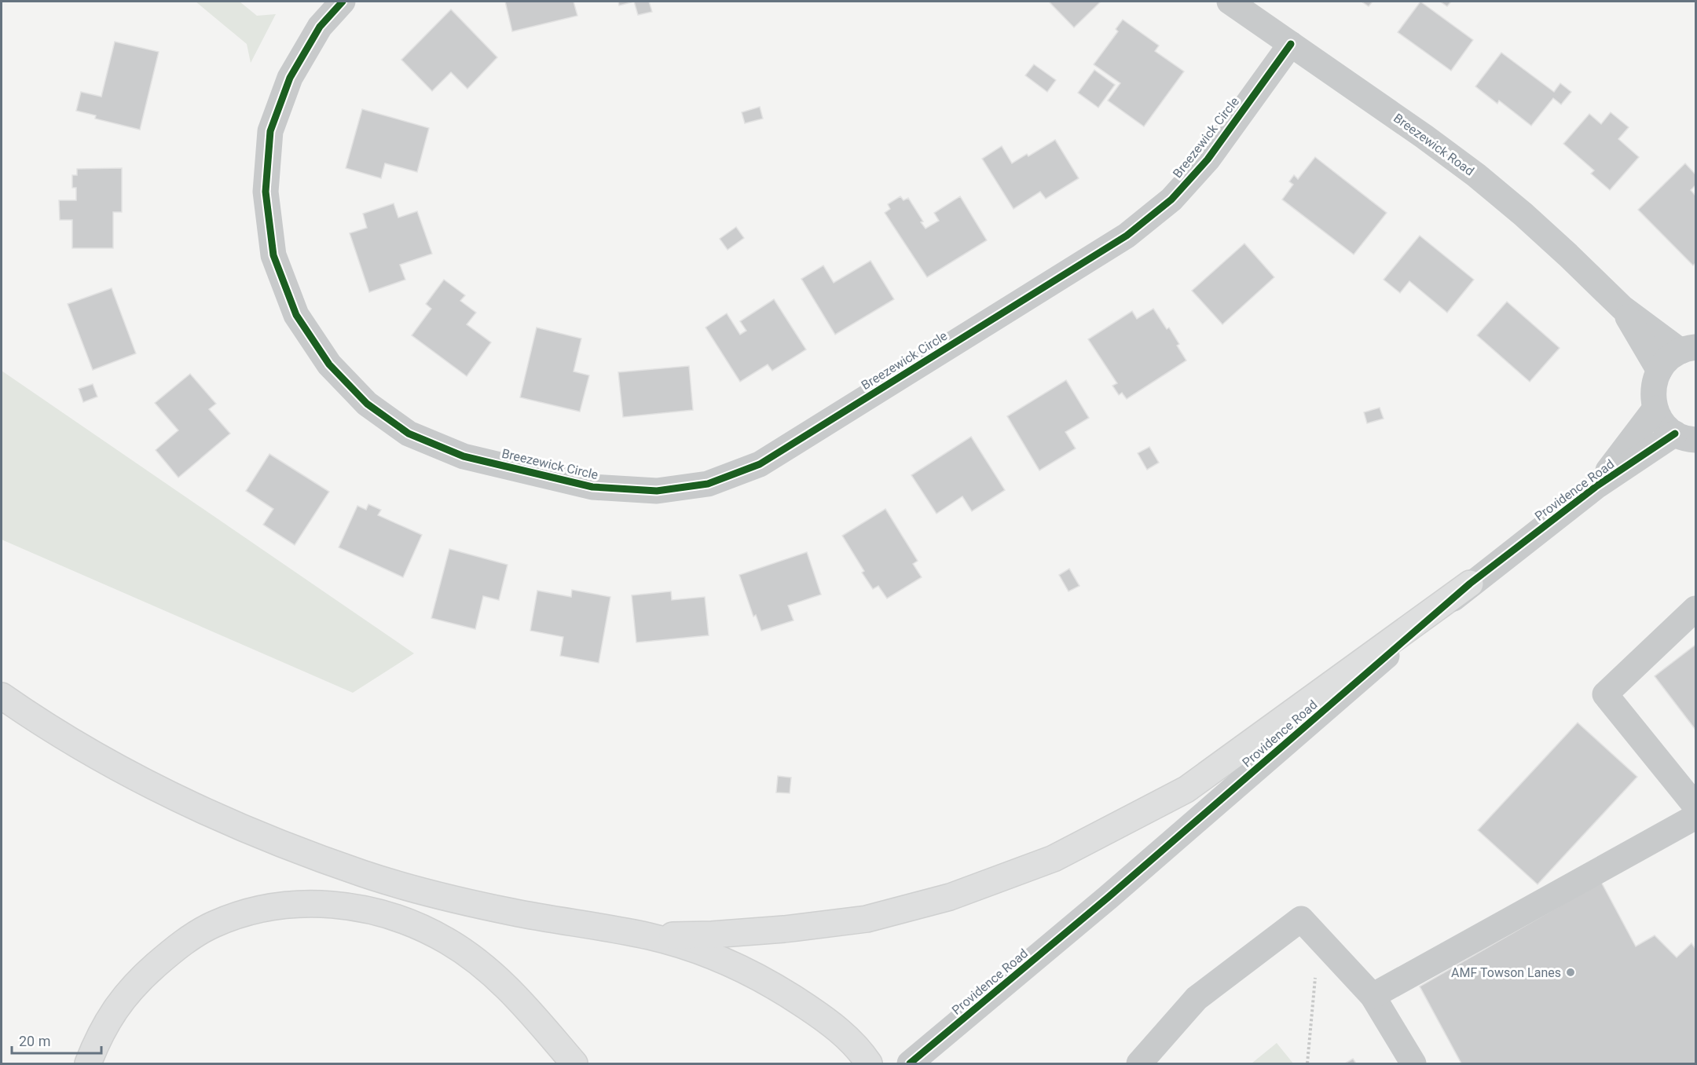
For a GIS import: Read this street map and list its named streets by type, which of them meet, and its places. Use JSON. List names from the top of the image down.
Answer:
{
  "streets": {
    "street": ["Breezewick Circle", "Breezewick Road", "Providence Road"]
  },
  "crossings": [
    ["Breezewick Circle", "Breezewick Road"]
  ],
  "places": ["AMF Towson Lanes"],
  "scale_bar": "20 m"
}
